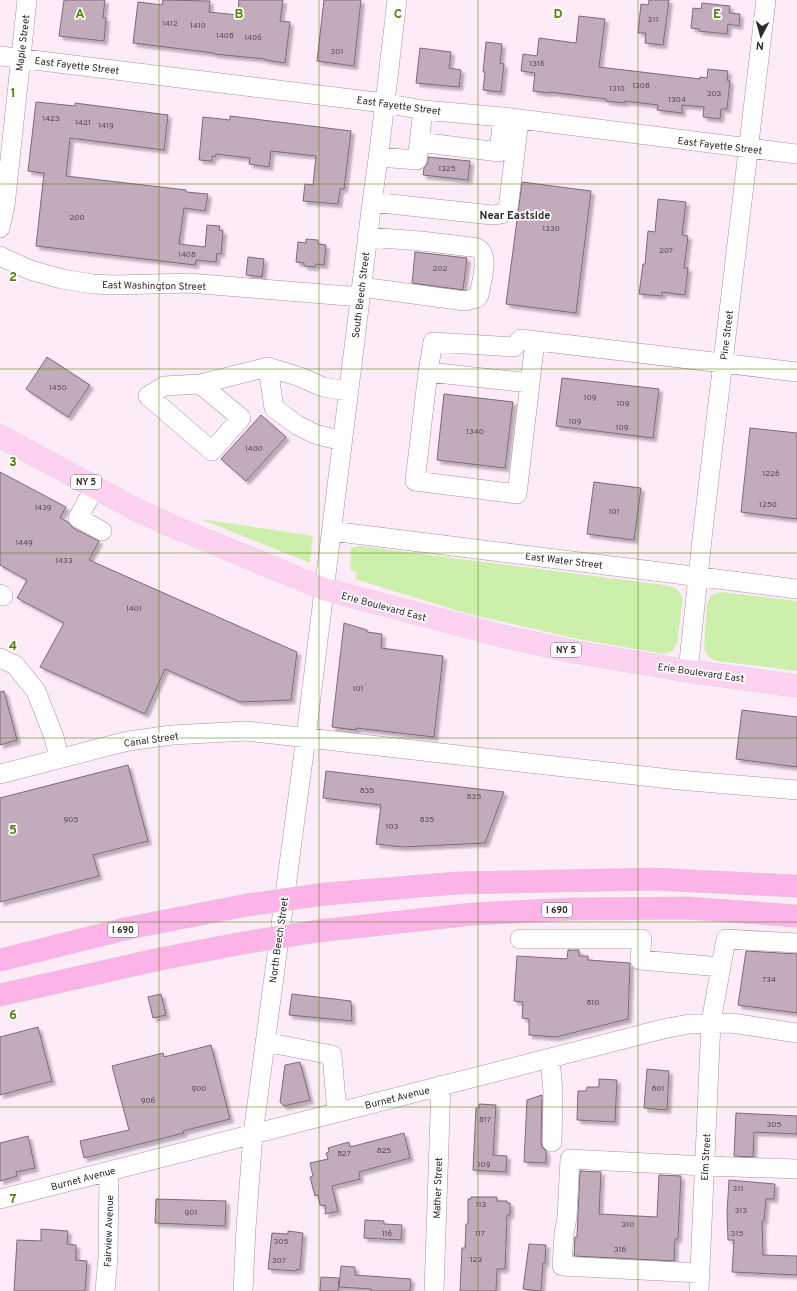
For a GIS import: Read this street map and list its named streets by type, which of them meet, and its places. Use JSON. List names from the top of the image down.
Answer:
{
  "streets": {
    "highway": ["I 690"],
    "main road": ["NY 5", "Erie Boulevard East"],
    "street": [
      "Maple Street",
      "East Fayette Street",
      "East Washington Street",
      "South Beech Street",
      "Pine Street",
      "East Water Street",
      "Canal Street",
      "North Beech Street",
      "Burnet Avenue",
      "Elm Street",
      "Mather Street",
      "Fairview Avenue"
    ]
  },
  "crossings": [
    ["Maple Street", "East Fayette Street"],
    ["East Fayette Street", "South Beech Street"],
    ["East Fayette Street", "Pine Street"],
    ["East Washington Street", "South Beech Street"],
    ["South Beech Street", "East Water Street"],
    ["South Beech Street", "Erie Boulevard East"],
    ["South Beech Street", "North Beech Street"],
    ["Pine Street", "East Water Street"],
    ["Pine Street", "Erie Boulevard East"],
    ["Erie Boulevard East", "North Beech Street"],
    ["Canal Street", "North Beech Street"],
    ["North Beech Street", "Burnet Avenue"],
    ["Burnet Avenue", "Elm Street"],
    ["Burnet Avenue", "Mather Street"],
    ["Burnet Avenue", "Fairview Avenue"]
  ],
  "districts": ["Near Eastside"],
  "house_numbers": [
    "311",
    "1412",
    "1410",
    "1408",
    "1406",
    "301",
    "1316",
    "1308",
    "1310",
    "303",
    "1304",
    "1423",
    "1421",
    "1419",
    "1325",
    "200",
    "1330",
    "207",
    "1408",
    "202",
    "1450",
    "109",
    "109",
    "109",
    "109",
    "1340",
    "1400",
    "1226",
    "1250",
    "1439",
    "101",
    "1449",
    "1433",
    "1401",
    "101",
    "835",
    "835",
    "905",
    "835",
    "103",
    "734",
    "810",
    "900",
    "801",
    "906",
    "817",
    "305",
    "825",
    "827",
    "109",
    "311",
    "113",
    "313",
    "901",
    "310",
    "116",
    "117",
    "315",
    "305",
    "316",
    "123",
    "307"
  ],
  "north": "bottom",
  "grid": {
    "columns": [
      "A",
      "B",
      "C",
      "D",
      "E"
    ],
    "rows": [
      "1",
      "2",
      "3",
      "4",
      "5",
      "6",
      "7"
    ]
  }
}
